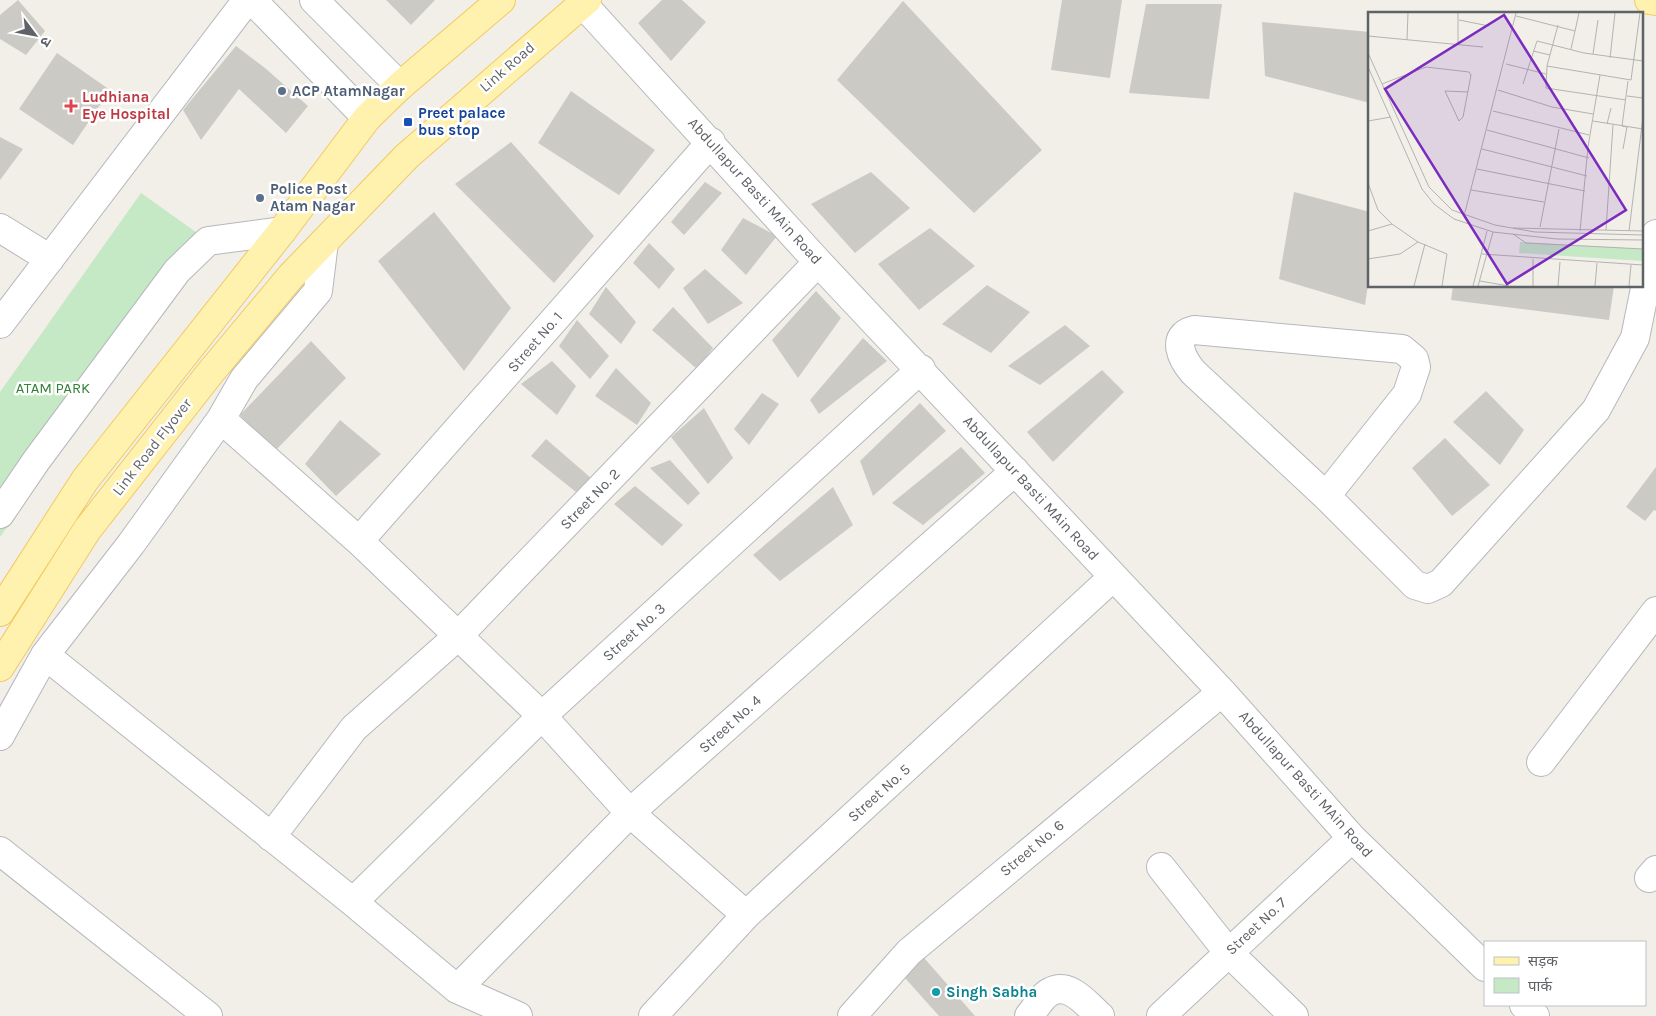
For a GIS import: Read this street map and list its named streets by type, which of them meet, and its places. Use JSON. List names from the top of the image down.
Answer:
{
  "streets": {
    "main road": ["Link Road", "Link Road Flyover"],
    "street": [
      "Abdullapur Basti MAin Road",
      "Street No. 1",
      "Street No. 2",
      "Street No. 3",
      "Street No. 4",
      "Street No. 5",
      "Street No. 6",
      "Street No. 7"
    ]
  },
  "crossings": [
    ["Link Road", "Abdullapur Basti MAin Road"],
    ["Link Road", "Link Road Flyover"],
    ["Abdullapur Basti MAin Road", "Street No. 1"],
    ["Abdullapur Basti MAin Road", "Street No. 2"],
    ["Abdullapur Basti MAin Road", "Street No. 3"],
    ["Abdullapur Basti MAin Road", "Street No. 4"],
    ["Abdullapur Basti MAin Road", "Street No. 5"],
    ["Abdullapur Basti MAin Road", "Street No. 6"],
    ["Abdullapur Basti MAin Road", "Street No. 7"]
  ],
  "parks": ["ATAM PARK"],
  "places": {
    "other": ["ACP AtamNagar", "Police Post Atam Nagar", "Singh Sabha"],
    "health": ["Ludhiana Eye Hospital"],
    "transit": ["Preet palace bus stop"]
  },
  "legend": ["सड़क", "पार्क"],
  "north": "bottom right"
}
